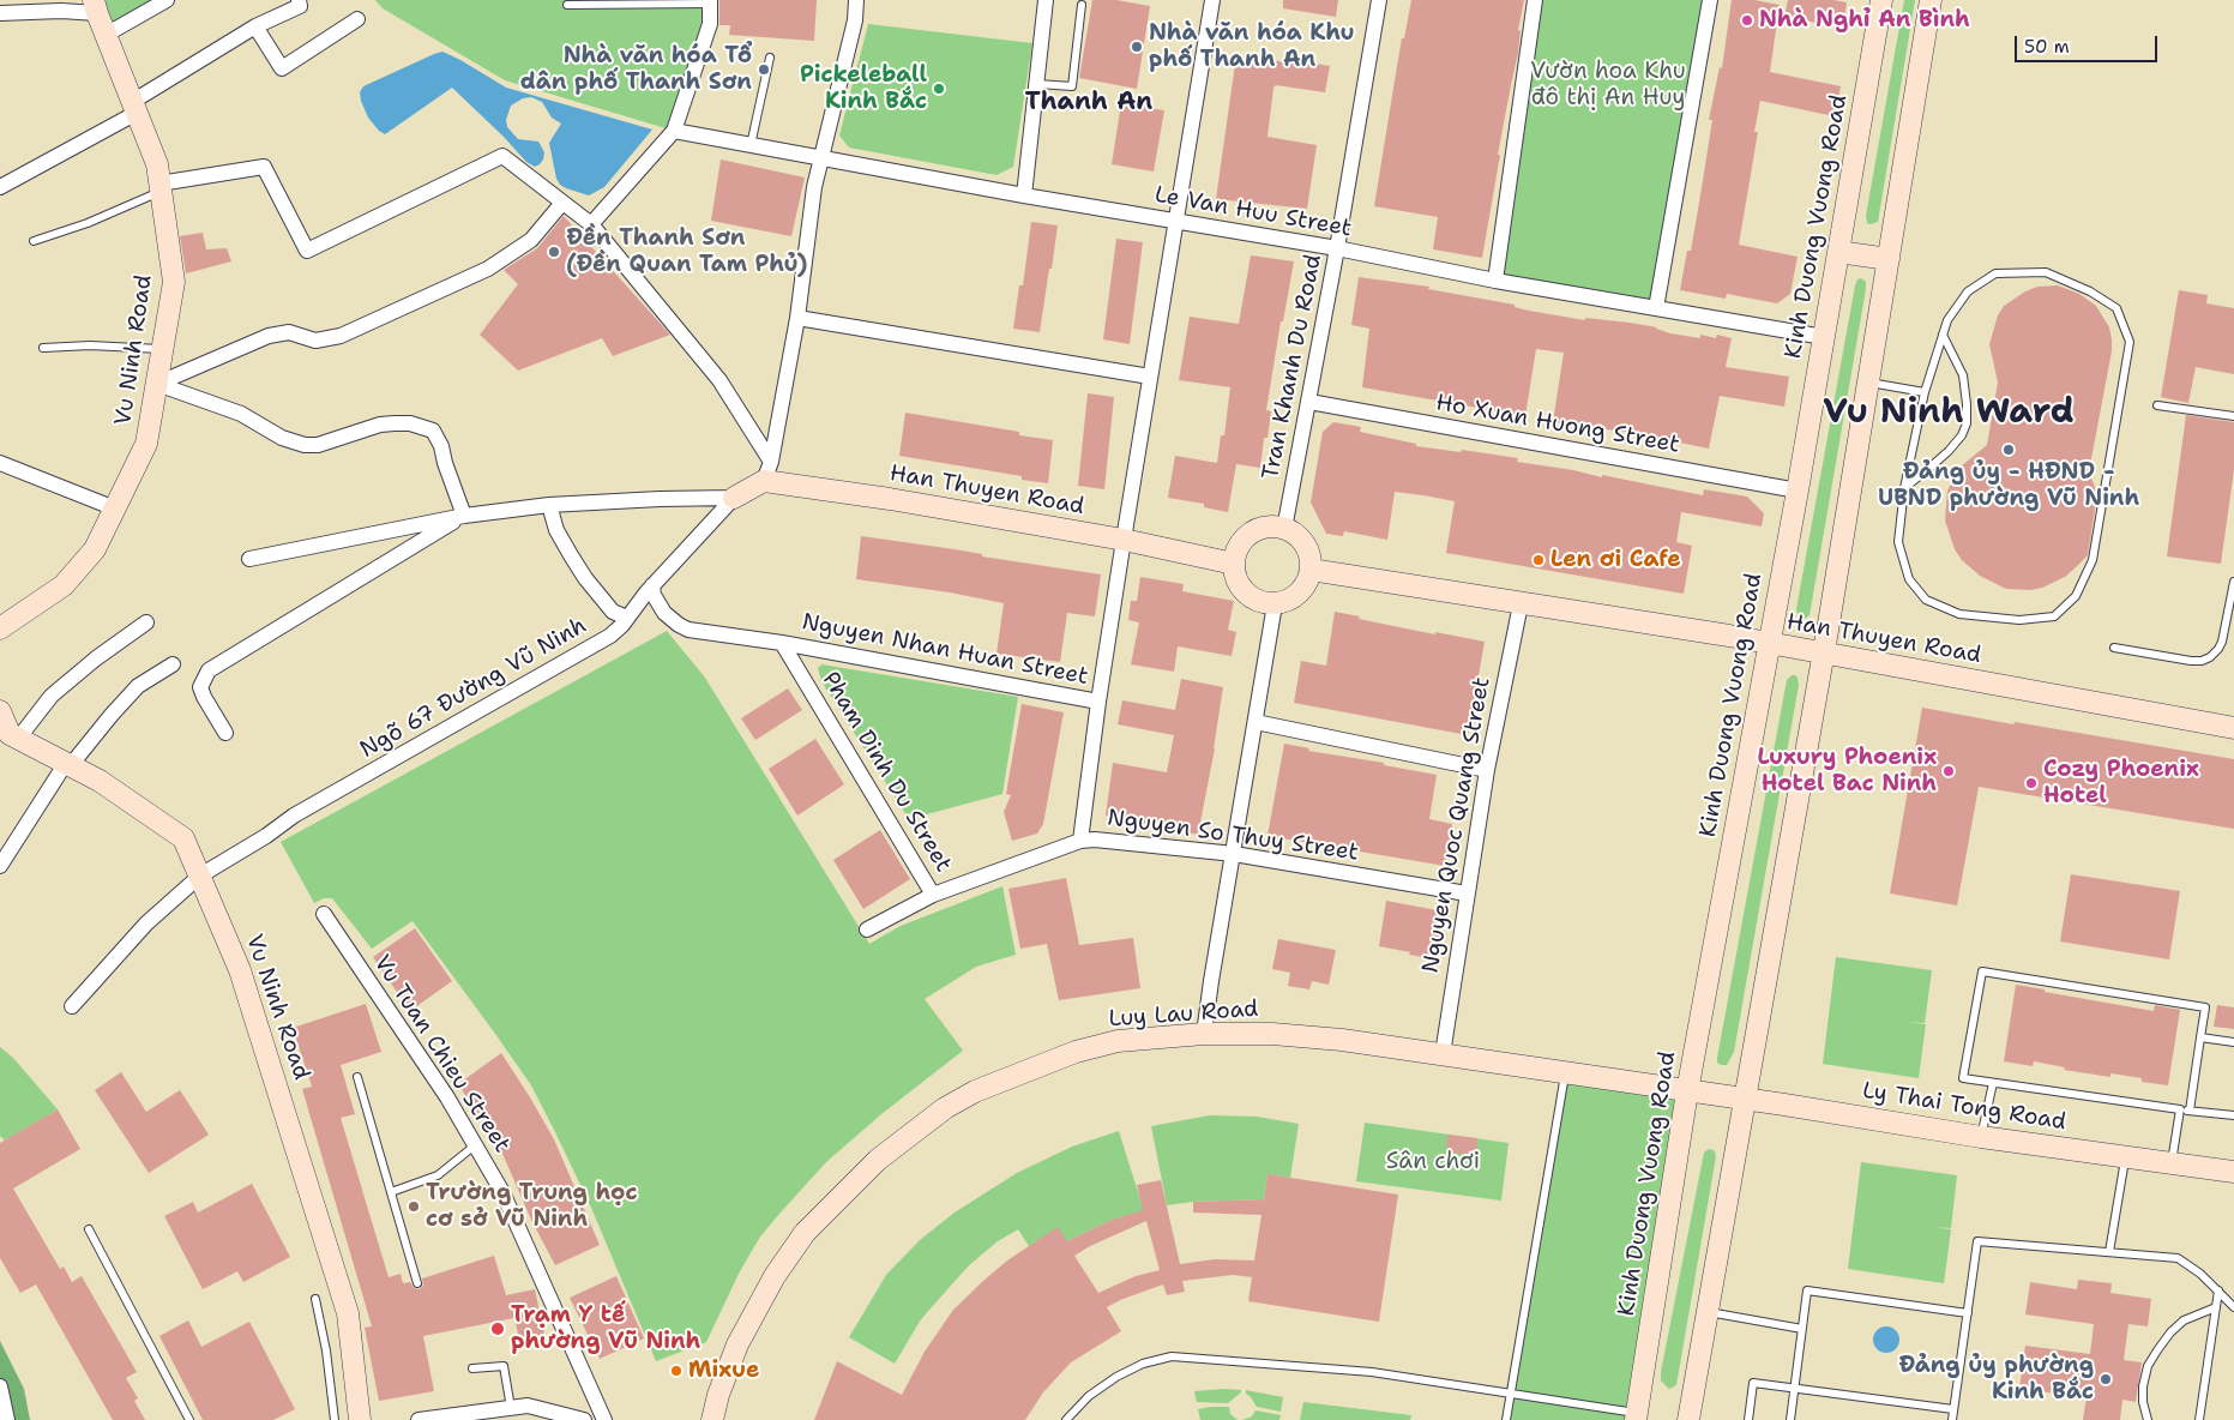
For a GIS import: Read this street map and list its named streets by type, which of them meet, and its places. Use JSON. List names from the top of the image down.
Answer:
{
  "streets": {
    "street": [
      "Le Van Huu Street",
      "Kinh Duong Vuong Road",
      "Vu Ninh Road",
      "Tran Khanh Du Road",
      "Ho Xuan Huong Street",
      "Han Thuyen Road",
      "Nguyen Nhan Huan Street",
      "Ngõ 67 Đường Vũ Ninh",
      "Pham Dinh Du Street",
      "Nguyen Quoc Quang Street",
      "Nguyen So Thuy Street",
      "Luy Lau Road",
      "Vu Tuan Chieu Street",
      "Ly Thai Tong Road"
    ]
  },
  "crossings": [
    ["Le Van Huu Street", "Kinh Duong Vuong Road"],
    ["Le Van Huu Street", "Tran Khanh Du Road"],
    ["Kinh Duong Vuong Road", "Ho Xuan Huong Street"],
    ["Kinh Duong Vuong Road", "Han Thuyen Road"],
    ["Kinh Duong Vuong Road", "Luy Lau Road"],
    ["Kinh Duong Vuong Road", "Ly Thai Tong Road"],
    ["Vu Ninh Road", "Ngõ 67 Đường Vũ Ninh"],
    ["Tran Khanh Du Road", "Ho Xuan Huong Street"],
    ["Tran Khanh Du Road", "Han Thuyen Road"],
    ["Han Thuyen Road", "Nguyen Quoc Quang Street"],
    ["Nguyen Nhan Huan Street", "Ngõ 67 Đường Vũ Ninh"],
    ["Nguyen Nhan Huan Street", "Pham Dinh Du Street"],
    ["Pham Dinh Du Street", "Nguyen So Thuy Street"],
    ["Nguyen Quoc Quang Street", "Nguyen So Thuy Street"],
    ["Nguyen Quoc Quang Street", "Luy Lau Road"],
    ["Luy Lau Road", "Ly Thai Tong Road"]
  ],
  "districts": ["Thanh An", "Vu Ninh Ward"],
  "parks": ["Vườn hoa Khu đô thị An Huy", "Sân chơi"],
  "places": [
    "Nhà Nghỉ An Bình",
    "Nhà văn hóa Khu phố Thanh An",
    "Nhà văn hóa Tổ dân phố Thanh Sơn",
    "Pickeleball Kinh Bắc",
    "Đền Thanh Sơn (Đền Quan Tam Phủ)",
    "Đảng ủy - HĐND - UBND phường Vũ Ninh",
    "Len ơi Cafe",
    "Luxury Phoenix Hotel Bac Ninh",
    "Cozy Phoenix Hotel",
    "Trường Trung học cơ sở Vũ Ninh",
    "Trạm Y tế phường Vũ Ninh",
    "Mixue",
    "Đảng ủy phường Kinh Bắc"
  ],
  "scale_bar": "50 m"
}
